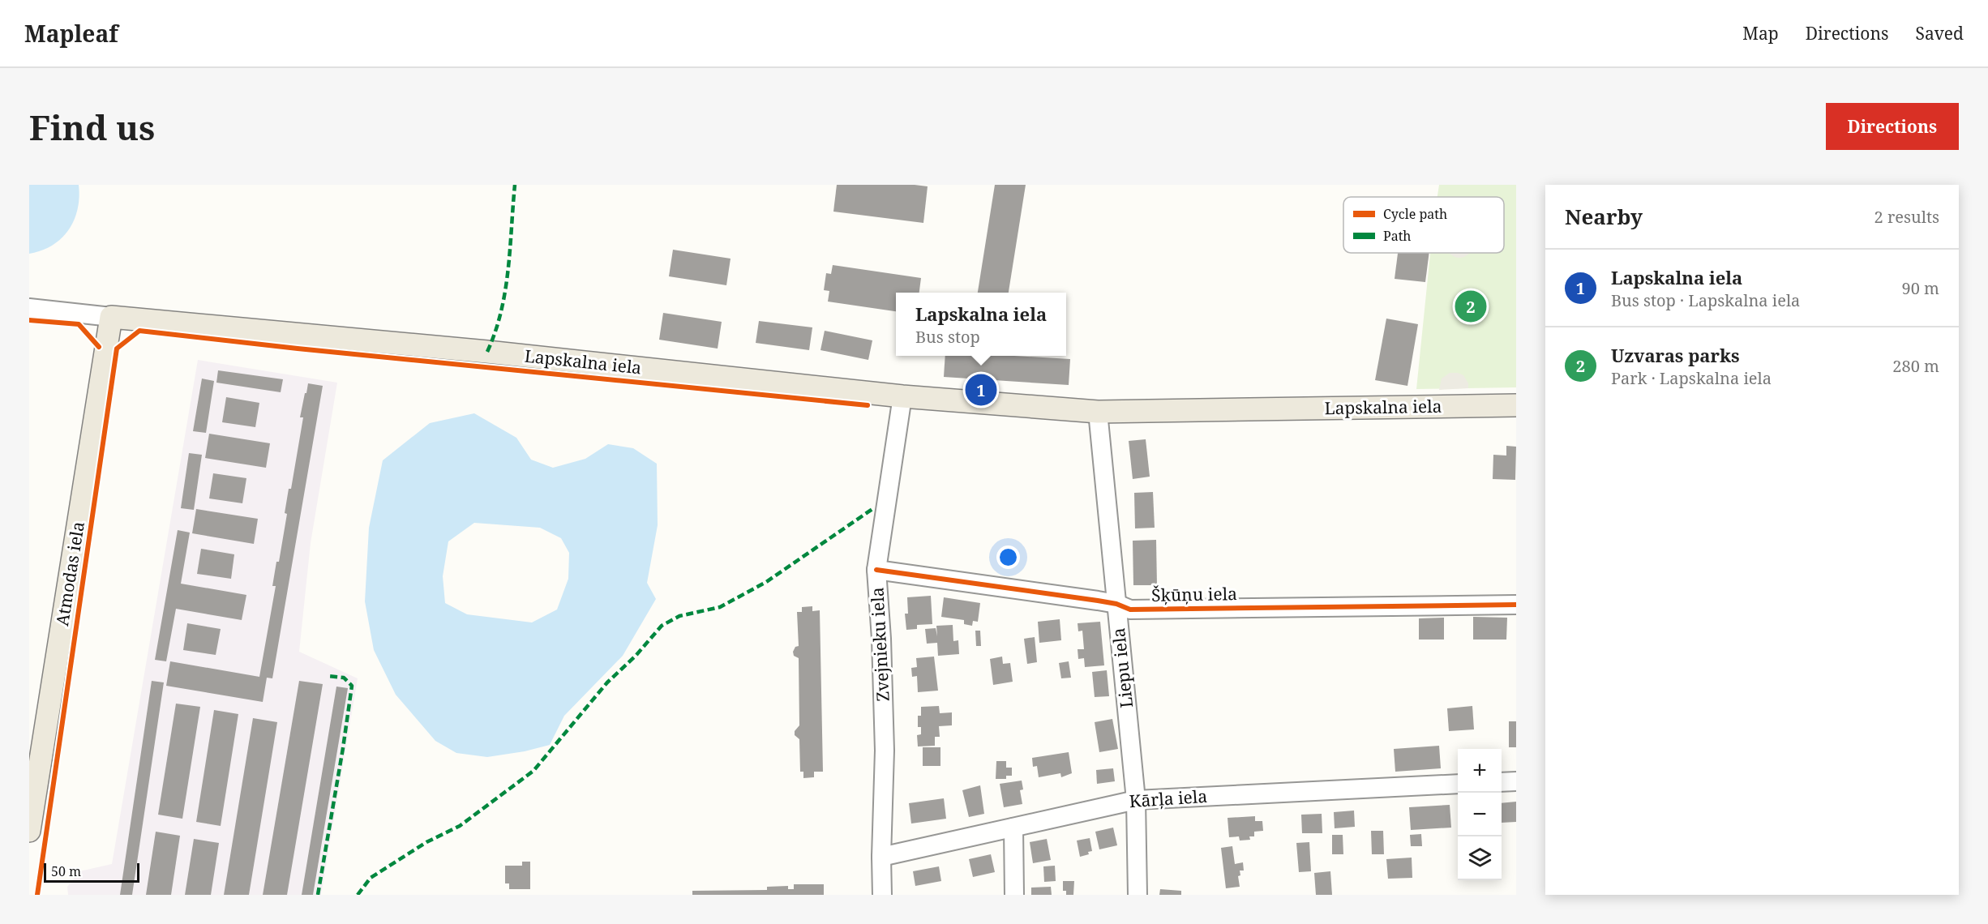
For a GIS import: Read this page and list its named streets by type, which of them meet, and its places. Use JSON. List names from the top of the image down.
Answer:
{
  "streets": {
    "main road": ["Lapskalna iela", "Atmodas iela"],
    "street": [
      "Šķūņu iela",
      "Zvejnieku iela",
      "Liepu iela",
      "Kārļa iela"
    ]
  },
  "crossings": [
    ["Lapskalna iela", "Atmodas iela"],
    ["Lapskalna iela", "Zvejnieku iela"],
    ["Lapskalna iela", "Liepu iela"],
    ["Šķūņu iela", "Zvejnieku iela"],
    ["Šķūņu iela", "Liepu iela"],
    ["Zvejnieku iela", "Kārļa iela"],
    ["Liepu iela", "Kārļa iela"]
  ],
  "legend": ["Cycle path", "Path"],
  "scale_bar": "50 m",
  "page": {
    "header": "Mapleaf",
    "nav": ["Map", "Directions", "Saved"],
    "buttons": "Directions",
    "title": "Find us",
    "heading": ["Nearby", "2 results"],
    "list": [
      {
        "mark": "1",
        "name": "Lapskalna iela",
        "note": "Bus stop · Lapskalna iela",
        "value": "90 m"
      },
      {
        "mark": "2",
        "name": "Uzvaras parks",
        "note": "Park · Lapskalna iela",
        "value": "280 m"
      }
    ],
    "pins": ["2", "1"],
    "popup": ["Lapskalna iela", "Bus stop"],
    "map_buttons": ["+", "−"],
    "scale": "50 m"
  }
}
